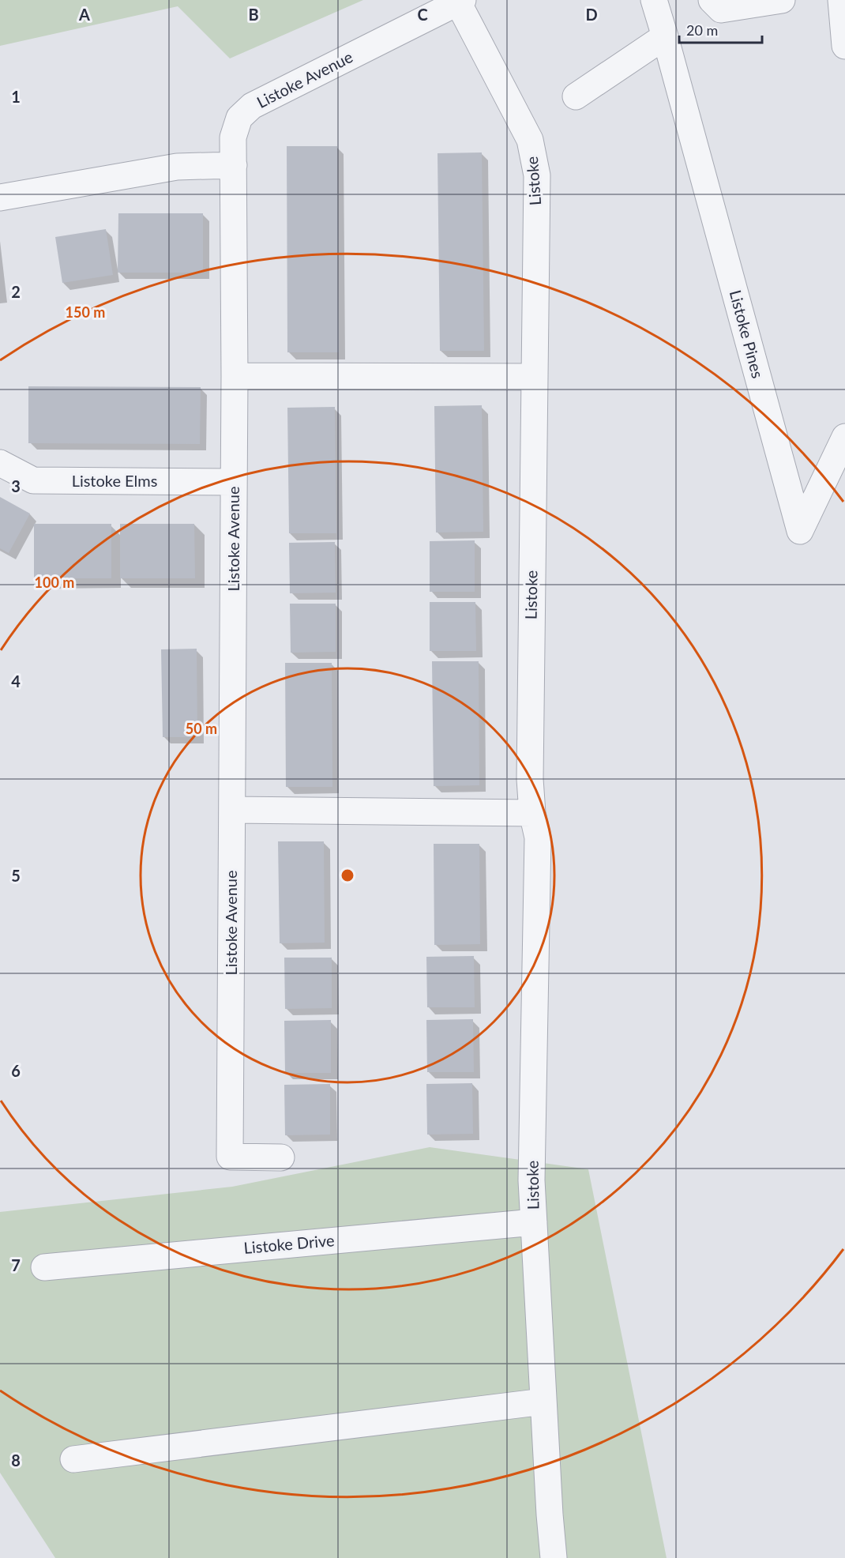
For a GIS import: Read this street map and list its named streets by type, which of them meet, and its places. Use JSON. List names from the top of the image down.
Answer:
{
  "streets": {
    "street": [
      "Listoke Avenue",
      "Listoke",
      "Listoke Pines",
      "Listoke Elms",
      "Listoke Drive"
    ]
  },
  "crossings": [
    ["Listoke Avenue", "Listoke"],
    ["Listoke Avenue", "Listoke Elms"],
    ["Listoke", "Listoke Drive"]
  ],
  "scale_bar": "20 m",
  "grid": {
    "columns": [
      "A",
      "B",
      "C",
      "D"
    ],
    "rows": [
      "1",
      "2",
      "3",
      "4",
      "5",
      "6",
      "7",
      "8"
    ]
  },
  "rings": ["150 m", "100 m", "50 m"]
}
